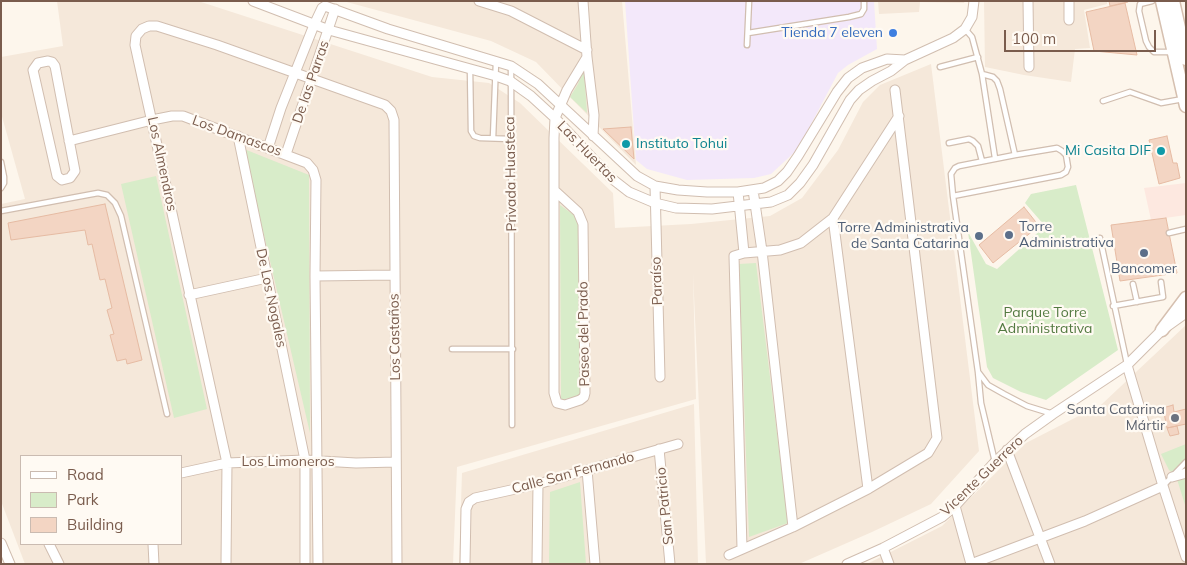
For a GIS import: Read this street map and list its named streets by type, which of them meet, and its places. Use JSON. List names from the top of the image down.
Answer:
{
  "streets": {
    "street": [
      "De las Parras",
      "Los Damascos",
      "Las Huertas",
      "Los Almendros",
      "Paraíso",
      "De Los Nogales",
      "Paseo del Prado",
      "Los Castaños",
      "Los Limoneros",
      "Calle San Fernando",
      "Vicente Guerrero",
      "San Patricio"
    ],
    "lane": ["Privada Huasteca"]
  },
  "crossings": [
    ["De las Parras", "Los Damascos"],
    ["De las Parras", "Las Huertas"],
    ["De las Parras", "Los Almendros"],
    ["Los Damascos", "Los Almendros"],
    ["Los Damascos", "De Los Nogales"],
    ["Las Huertas", "Privada Huasteca"],
    ["Las Huertas", "Paraíso"],
    ["Las Huertas", "Paseo del Prado"],
    ["Los Almendros", "Los Castaños"],
    ["Los Almendros", "Los Limoneros"],
    ["De Los Nogales", "Los Limoneros"],
    ["Los Castaños", "Los Limoneros"],
    ["Calle San Fernando", "San Patricio"]
  ],
  "parks": ["Parque Torre Administrativa"],
  "places": [
    "Tienda 7 eleven",
    "Instituto Tohui",
    "Mi Casita DIF",
    "Torre Administrativa",
    "Torre Administrativa de Santa Catarina",
    "Bancomer",
    "Santa Catarina Mártir"
  ],
  "legend": ["Road", "Park", "Building"],
  "scale_bar": "100 m"
}
